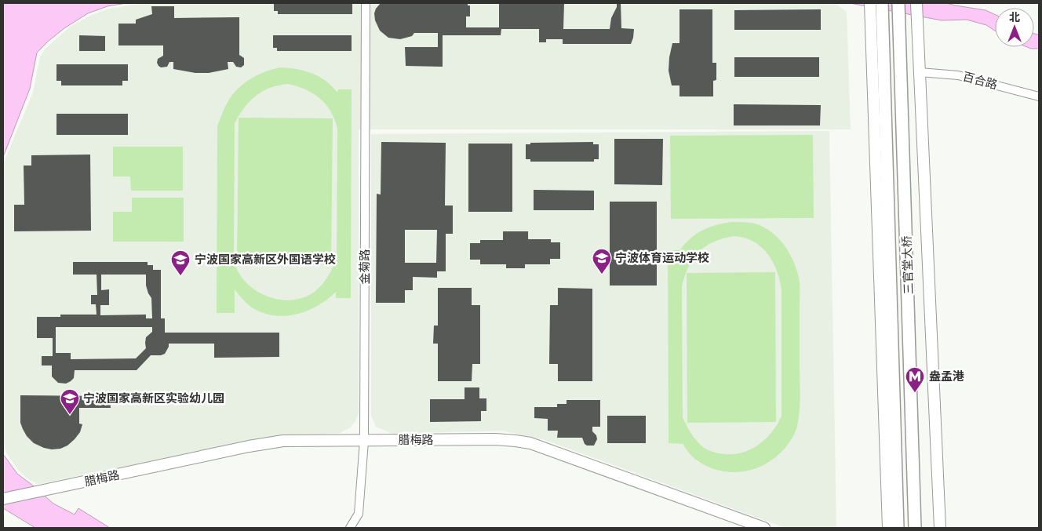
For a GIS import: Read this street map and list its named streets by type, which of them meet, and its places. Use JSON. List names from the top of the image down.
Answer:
{
  "streets": {
    "main road": ["三官堂大桥"],
    "street": ["百合路", "金菊路", "腊梅路"]
  },
  "crossings": [
    ["金菊路", "腊梅路"]
  ],
  "places": {
    "school or university": ["宁波体育运动学校", "宁波国家高新区外国语学校", "宁波国家高新区实验幼儿园"],
    "metro station": ["盎孟港"]
  },
  "north": "top"
}
